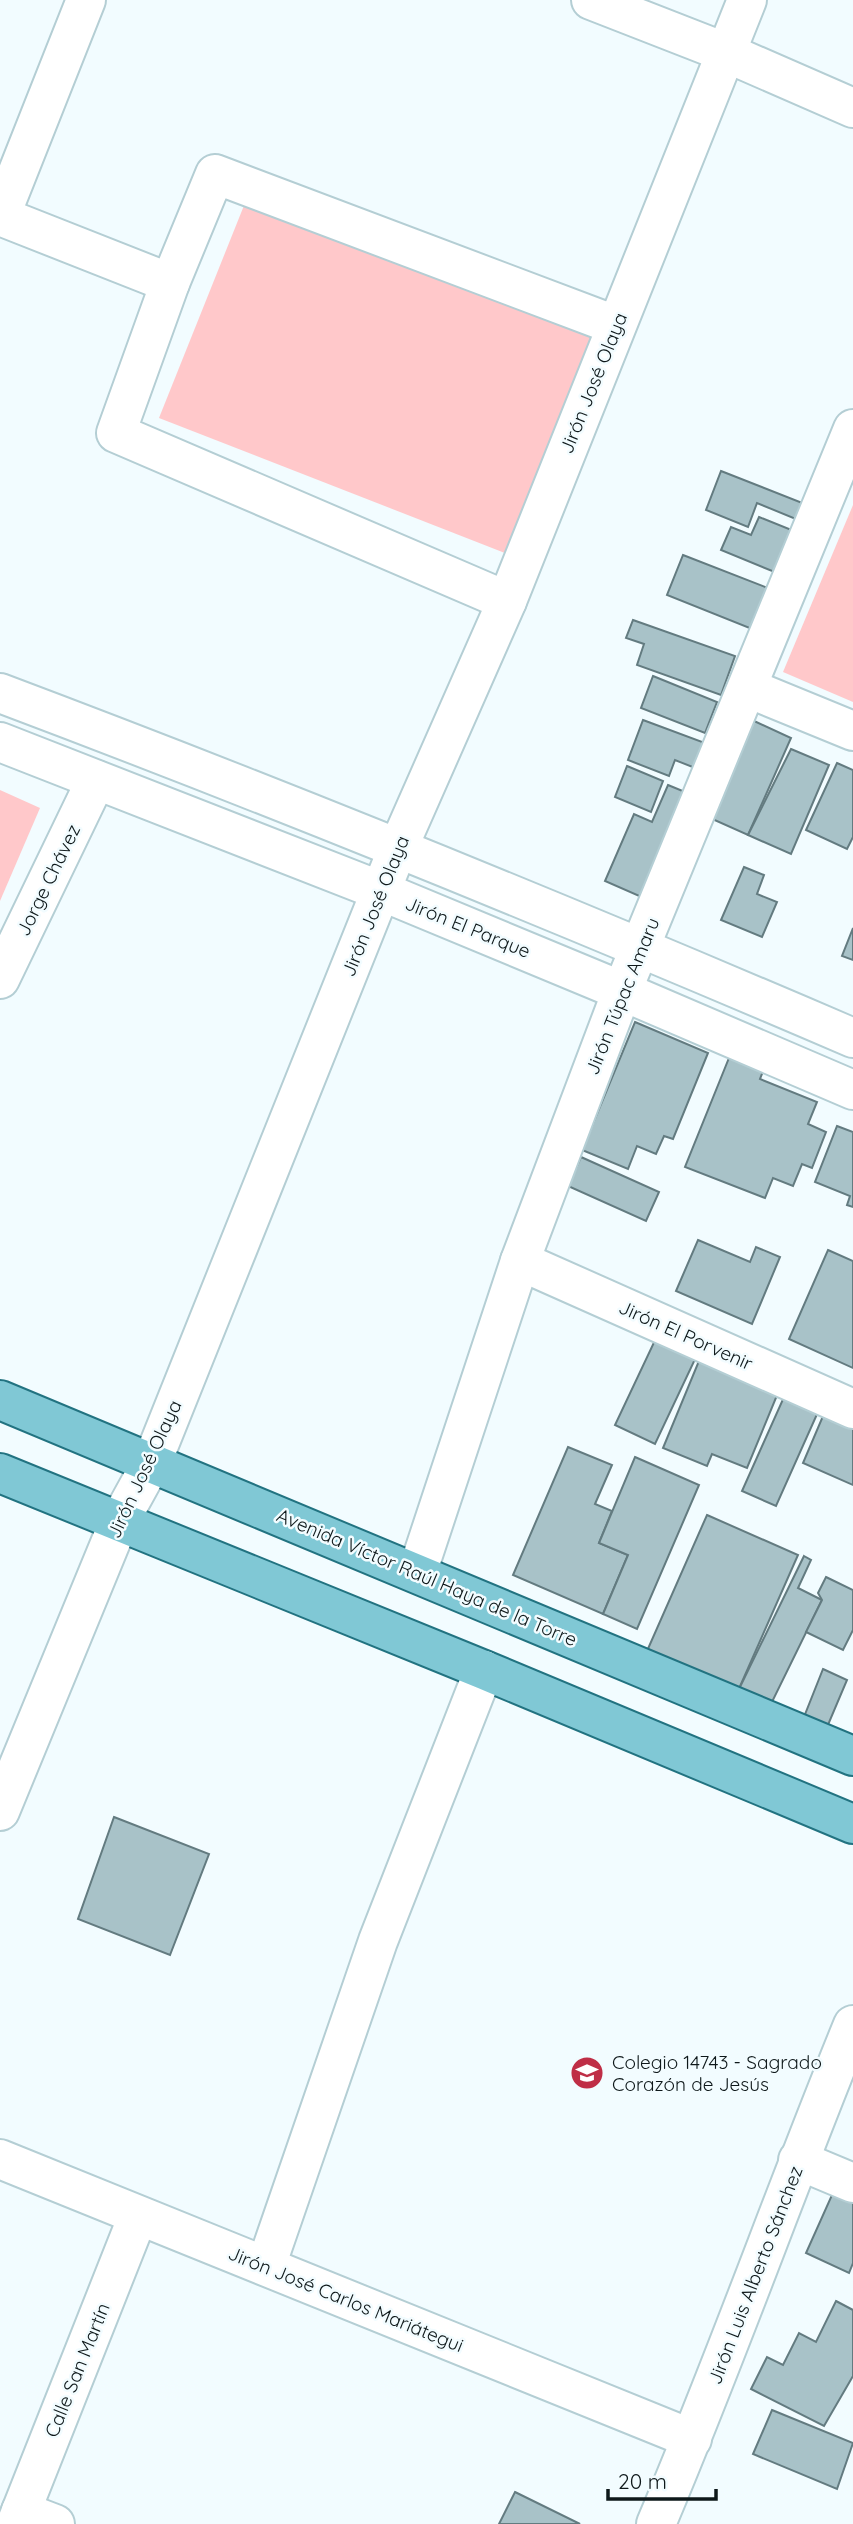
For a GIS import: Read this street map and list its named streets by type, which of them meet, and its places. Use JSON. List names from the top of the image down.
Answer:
{
  "streets": {
    "main road": ["Avenida Víctor Raúl Haya de la Torre"],
    "street": [
      "Jirón José Olaya",
      "Jorge Chávez",
      "Jirón El Parque",
      "Jirón Túpac Amaru",
      "Jirón El Porvenir",
      "Jirón Luis Alberto Sánchez",
      "Jirón José Carlos Mariátegui",
      "Calle San Martín"
    ]
  },
  "crossings": [
    ["Jirón José Olaya", "Jirón El Parque"],
    ["Jirón José Olaya", "Avenida Víctor Raúl Haya de la Torre"],
    ["Jorge Chávez", "Jirón El Parque"],
    ["Jirón El Parque", "Jirón Túpac Amaru"],
    ["Jirón Túpac Amaru", "Jirón El Porvenir"],
    ["Jirón Túpac Amaru", "Avenida Víctor Raúl Haya de la Torre"],
    ["Jirón Luis Alberto Sánchez", "Jirón José Carlos Mariátegui"],
    ["Jirón José Carlos Mariátegui", "Calle San Martín"]
  ],
  "places": {
    "school or university": ["Colegio 14743 - Sagrado Corazón de Jesús"]
  },
  "scale_bar": "20 m"
}
